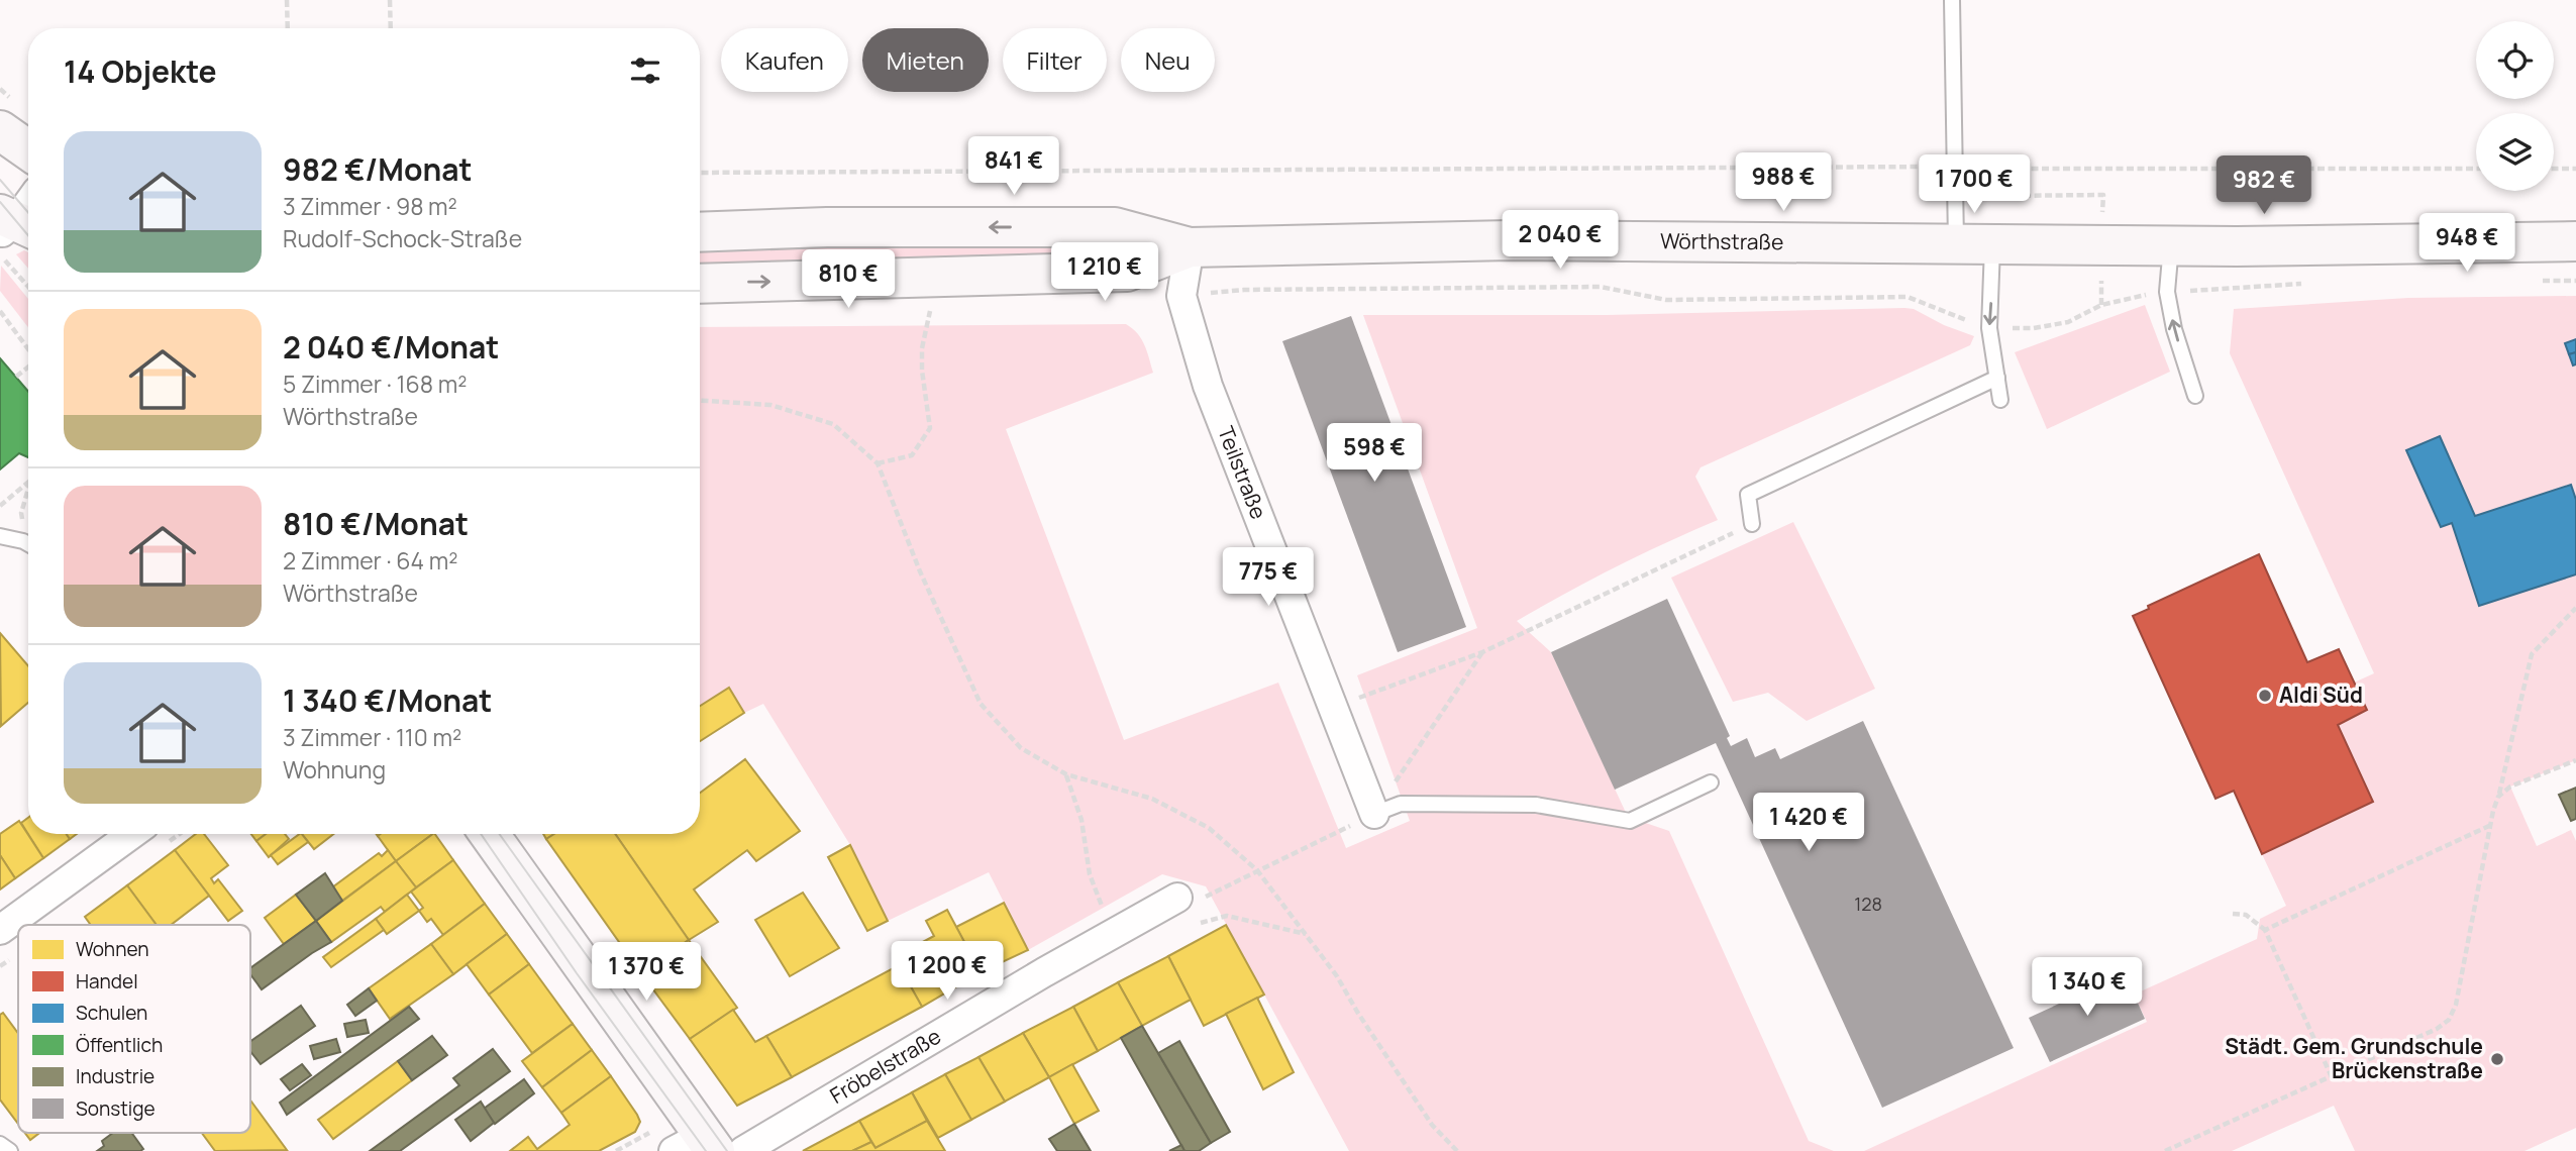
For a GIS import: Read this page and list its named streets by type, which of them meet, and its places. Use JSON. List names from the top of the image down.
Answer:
{
  "streets": {
    "street": ["Wörthstraße", "Teilstraße", "Fröbelstraße"]
  },
  "crossings": [
    ["Wörthstraße", "Teilstraße"]
  ],
  "places": ["Aldi Süd", "Städt. Gem. Grundschule Brückenstraße"],
  "house_numbers": ["128"],
  "legend": [
    "Wohnen",
    "Handel",
    "Schulen",
    "Öffentlich",
    "Industrie",
    "Sonstige"
  ],
  "page": {
    "chip": [
      "Kaufen",
      "Mieten",
      "Filter",
      "Neu"
    ],
    "heading": "14 Objekte",
    "list": [
      {
        "name": "982 €/Monat",
        "note": "3 Zimmer · 98 m² · Rudolf-Schock-Straße"
      },
      {
        "name": "2 040 €/Monat",
        "note": "5 Zimmer · 168 m² · Wörthstraße"
      },
      {
        "name": "810 €/Monat",
        "note": "2 Zimmer · 64 m² · Wörthstraße"
      },
      {
        "name": "1 340 €/Monat",
        "note": "3 Zimmer · 110 m² · Wohnung"
      }
    ],
    "price": [
      "841 €",
      "988 €",
      "1 700 €",
      "982 €",
      "2 040 €",
      "948 €",
      "1 210 €",
      "810 €",
      "598 €",
      "775 €",
      "1 420 €",
      "1 200 €",
      "1 370 €",
      "1 340 €"
    ]
  }
}
